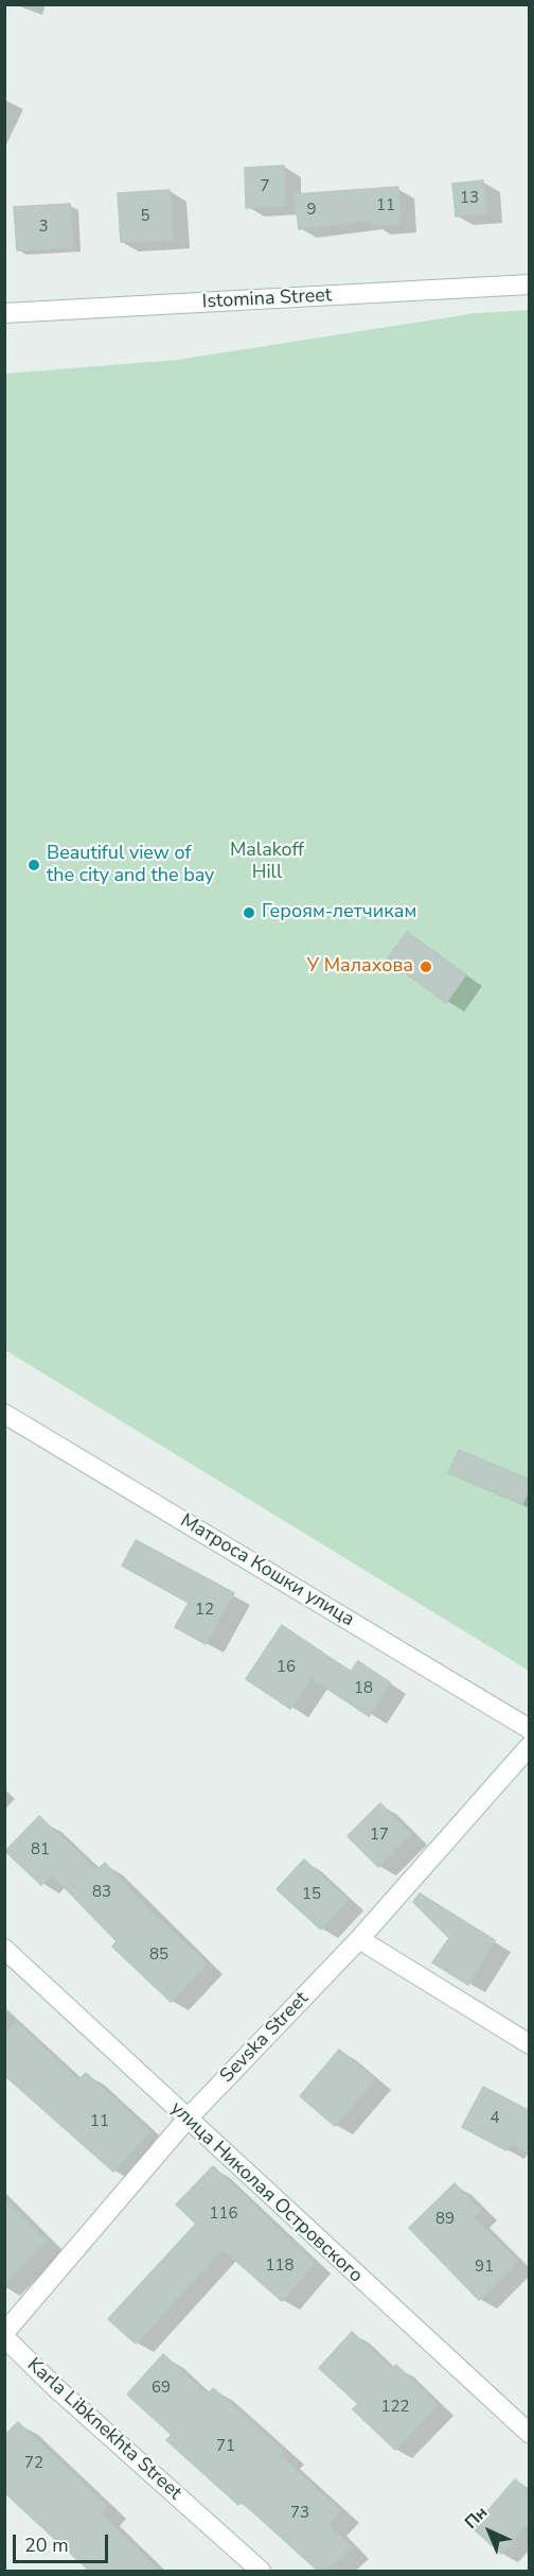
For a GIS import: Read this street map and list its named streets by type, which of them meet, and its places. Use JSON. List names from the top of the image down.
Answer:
{
  "streets": {
    "street": [
      "Istomina Street",
      "Матроса Кошки улица",
      "Sevska Street",
      "улица Николая Островского",
      "Karla Libknekhta Street"
    ]
  },
  "crossings": [
    ["Sevska Street", "улица Николая Островского"],
    ["Sevska Street", "Karla Libknekhta Street"]
  ],
  "parks": ["Malakoff Hill"],
  "places": ["Beautiful view of the city and the bay", "Героям-летчикам", "У Малахова"],
  "house_numbers": [
    "7",
    "13",
    "11",
    "9",
    "5",
    "3",
    "12",
    "16",
    "18",
    "17",
    "81",
    "83",
    "15",
    "85",
    "4",
    "11",
    "116",
    "89",
    "118",
    "91",
    "69",
    "122",
    "71",
    "72",
    "73"
  ],
  "scale_bar": "20 m",
  "north": "top left"
}
